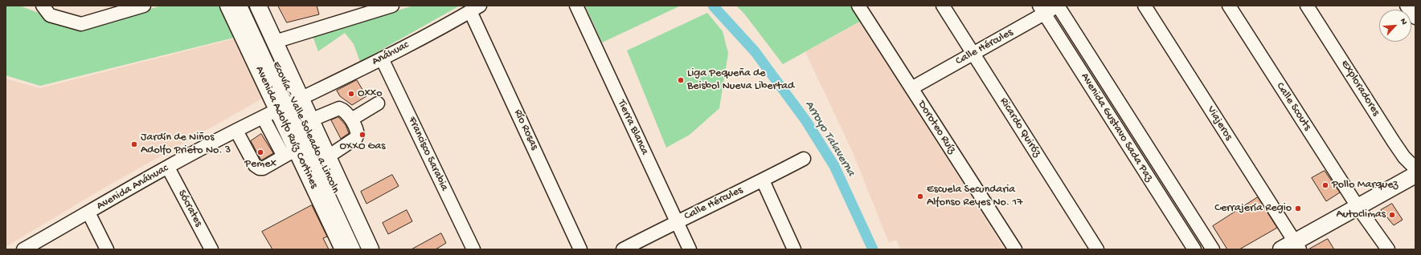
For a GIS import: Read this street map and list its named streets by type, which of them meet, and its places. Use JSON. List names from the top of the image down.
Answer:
{
  "streets": {
    "main road": ["Avenida Adolfo Ruíz Cortines"],
    "street": [
      "Calle Hércules",
      "Anáhuac",
      "Exploradores",
      "Calle Scouts",
      "Viajeros",
      "Ecovía - Valle Soleado a Lincoln",
      "Tierra Blanca",
      "Doroteo Ruíz",
      "Ricardo Quiróz",
      "Avenida Gustavo Sada Paz",
      "Río Rosas",
      "Francisco Sarabia",
      "Avenida Anáhuac",
      "Sócrates"
    ]
  },
  "crossings": [
    ["Calle Hércules", "Tierra Blanca"],
    ["Calle Hércules", "Doroteo Ruíz"],
    ["Calle Hércules", "Ricardo Quiróz"],
    ["Calle Hércules", "Avenida Gustavo Sada Paz"],
    ["Anáhuac", "Avenida Adolfo Ruíz Cortines"],
    ["Anáhuac", "Ecovía - Valle Soleado a Lincoln"],
    ["Anáhuac", "Río Rosas"],
    ["Anáhuac", "Francisco Sarabia"],
    ["Anáhuac", "Avenida Anáhuac"],
    ["Avenida Adolfo Ruíz Cortines", "Ecovía - Valle Soleado a Lincoln"],
    ["Avenida Adolfo Ruíz Cortines", "Avenida Anáhuac"],
    ["Ecovía - Valle Soleado a Lincoln", "Avenida Anáhuac"],
    ["Avenida Anáhuac", "Sócrates"]
  ],
  "water": ["Arroyo Talaverna"],
  "places": [
    "Liga Pequeña de Beisbol Nueva Libertad",
    "Oxxo",
    "OXXO Gas",
    "Jardín de Niños Adolfo Prieto No. 3",
    "Pemex",
    "Pollo Marquez",
    "Escuela Secundaria Alfonso Reyes No. 17",
    "Cerrajería Regio",
    "Autoclimas"
  ],
  "north": "top right"
}
